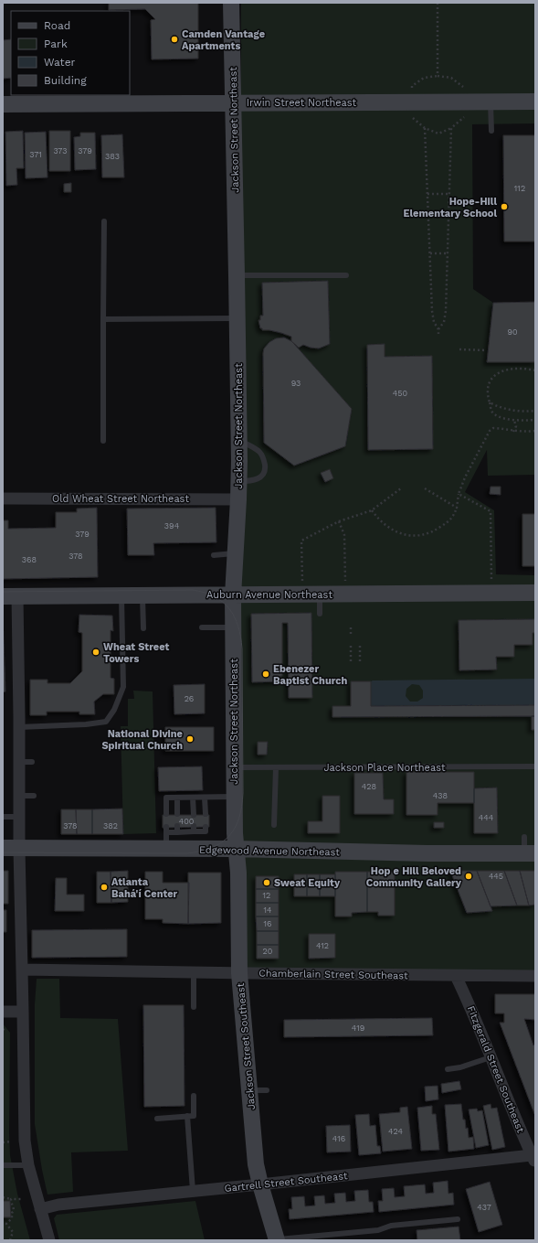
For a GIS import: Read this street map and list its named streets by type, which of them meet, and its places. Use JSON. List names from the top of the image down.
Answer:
{
  "streets": {
    "street": [
      "Irwin Street Northeast",
      "Jackson Street Northeast",
      "Old Wheat Street Northeast",
      "Auburn Avenue Northeast",
      "Edgewood Avenue Northeast",
      "Chamberlain Street Southeast",
      "Jackson Street Southeast",
      "Fitzgerald Street Southeast",
      "Gartrell Street Southeast"
    ],
    "lane": ["Jackson Place Northeast"]
  },
  "crossings": [
    ["Irwin Street Northeast", "Jackson Street Northeast"],
    ["Jackson Street Northeast", "Old Wheat Street Northeast"],
    ["Jackson Street Northeast", "Auburn Avenue Northeast"],
    ["Jackson Street Northeast", "Jackson Place Northeast"],
    ["Jackson Street Northeast", "Edgewood Avenue Northeast"],
    ["Jackson Street Northeast", "Jackson Street Southeast"],
    ["Edgewood Avenue Northeast", "Jackson Street Southeast"],
    ["Chamberlain Street Southeast", "Jackson Street Southeast"],
    ["Chamberlain Street Southeast", "Fitzgerald Street Southeast"],
    ["Jackson Street Southeast", "Gartrell Street Southeast"],
    ["Fitzgerald Street Southeast", "Gartrell Street Southeast"]
  ],
  "places": [
    "Camden Vantage Apartments",
    "Hope-Hill Elementary School",
    "Wheat Street Towers",
    "Ebenezer Baptist Church",
    "National Divine Spiritual Church",
    "Hop e Hill Beloved Community Gallery",
    "Sweat Equity",
    "Atlanta Bahá'í Center"
  ],
  "house_numbers": [
    "373",
    "379",
    "371",
    "383",
    "112",
    "90",
    "93",
    "450",
    "394",
    "379",
    "378",
    "368",
    "26",
    "428",
    "438",
    "444",
    "400",
    "378",
    "382",
    "445",
    "12",
    "14",
    "16",
    "412",
    "20",
    "419",
    "424",
    "416",
    "437"
  ],
  "legend": [
    "Road",
    "Park",
    "Water",
    "Building"
  ]
}
